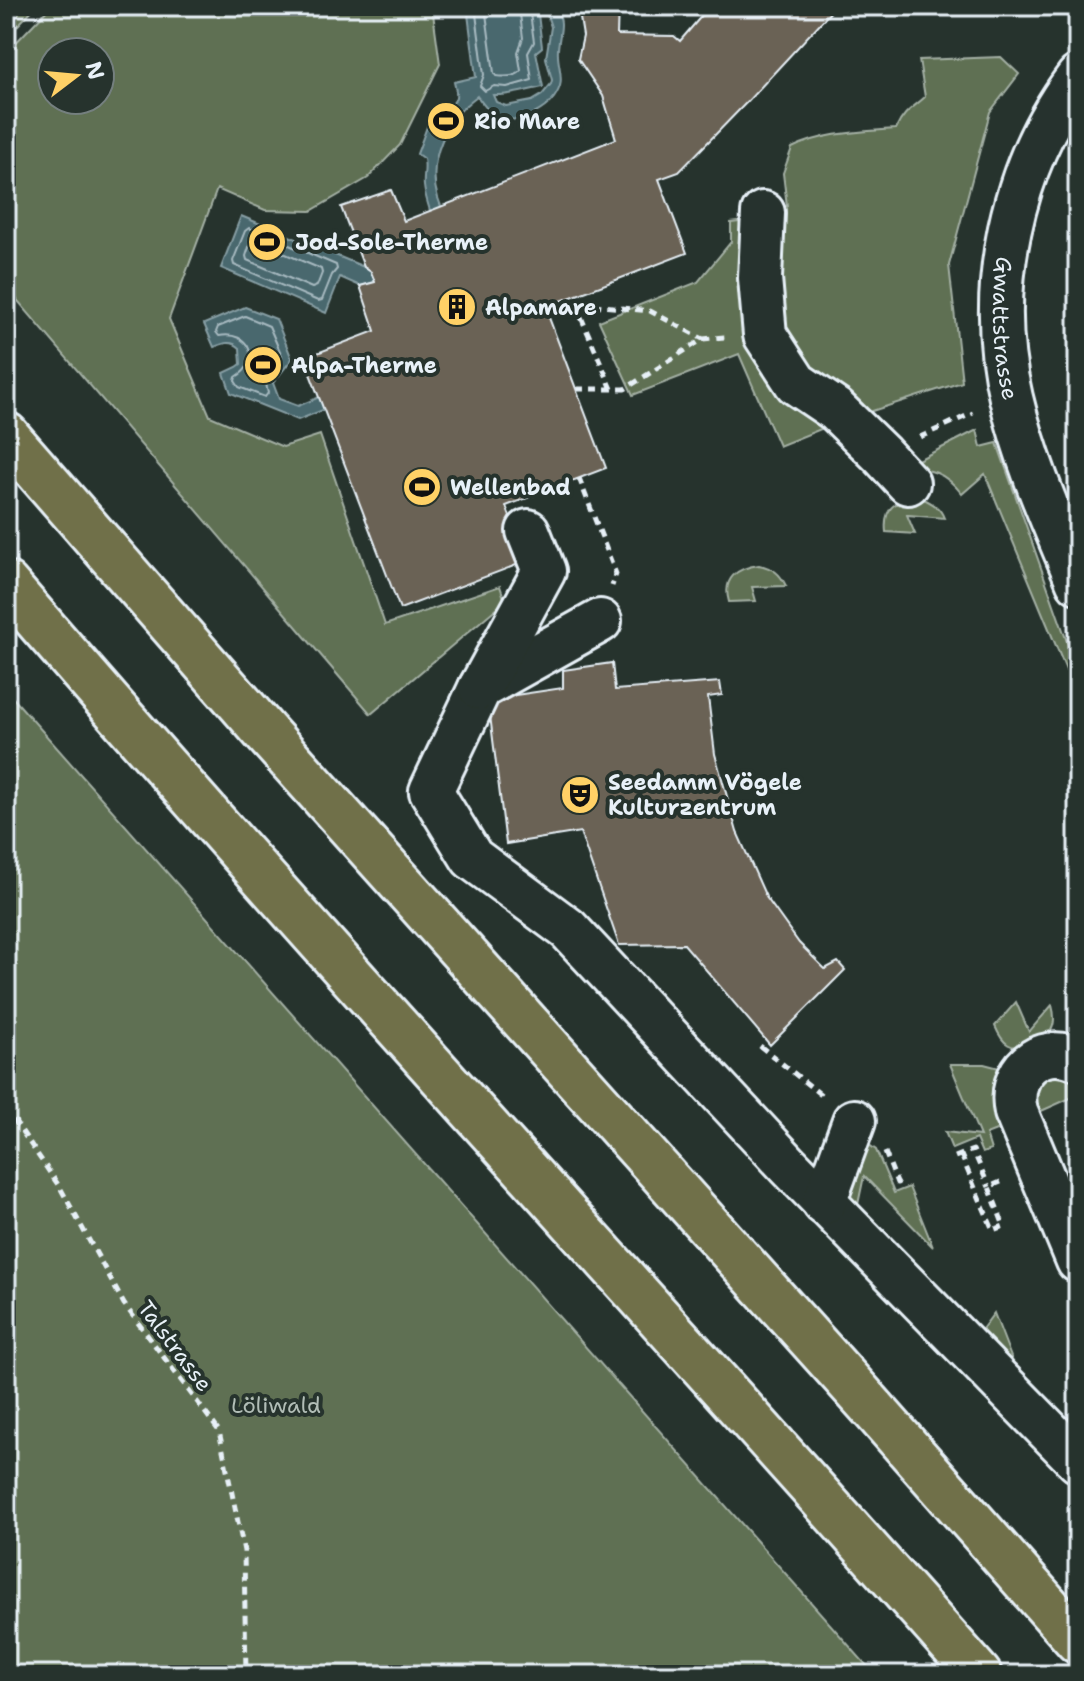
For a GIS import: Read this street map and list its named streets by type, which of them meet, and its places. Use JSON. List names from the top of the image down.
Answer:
{
  "streets": {
    "street": ["Gwattstrasse"],
    "path": ["Talstrasse"]
  },
  "parks": ["Löliwald"],
  "places": {
    "sports": [
      "Rio Mare",
      "Jod-Sole-Therme",
      "Alpa-Therme",
      "Wellenbad"
    ],
    "building": ["Alpamare"],
    "theatre": ["Seedamm Vögele Kulturzentrum"]
  },
  "north": "right"
}
